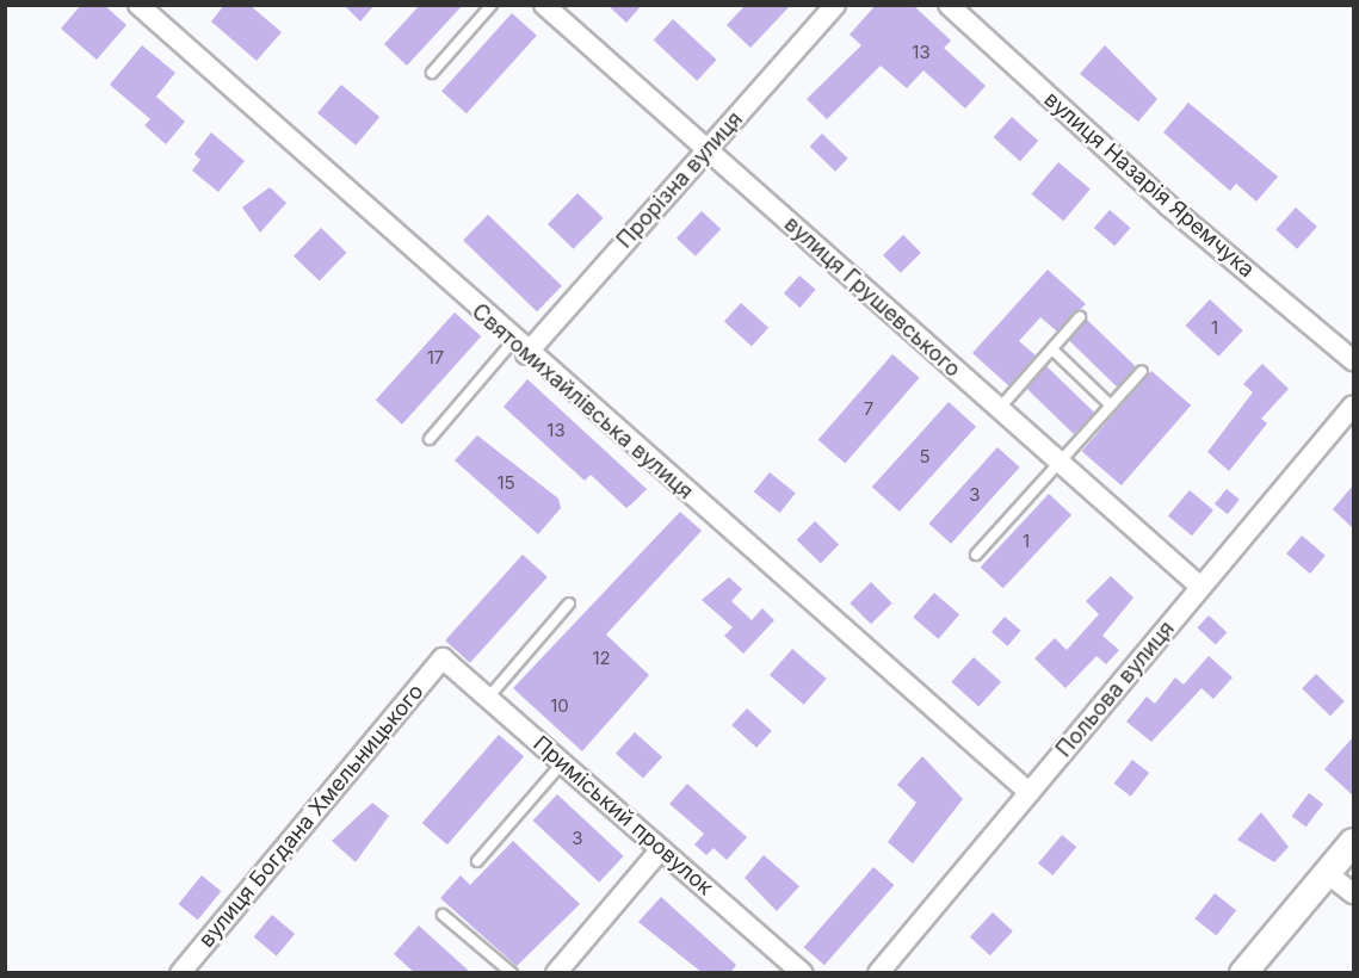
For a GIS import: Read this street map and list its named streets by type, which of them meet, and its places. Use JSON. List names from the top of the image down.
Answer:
{
  "streets": {
    "street": [
      "Прорізна вулиця",
      "вулиця Назарія Яремчука",
      "вулиця Грушевського",
      "Святомихайлівська вулиця",
      "Польова вулиця",
      "вулиця Богдана Хмельницького",
      "Приміський провулок"
    ]
  },
  "crossings": [
    ["Прорізна вулиця", "вулиця Грушевського"],
    ["Прорізна вулиця", "Святомихайлівська вулиця"],
    ["вулиця Грушевського", "Польова вулиця"],
    ["Святомихайлівська вулиця", "Польова вулиця"],
    ["вулиця Богдана Хмельницького", "Приміський провулок"]
  ],
  "house_numbers": [
    "13",
    "1",
    "17",
    "7",
    "13",
    "5",
    "15",
    "3",
    "1",
    "12",
    "10",
    "3"
  ]
}
